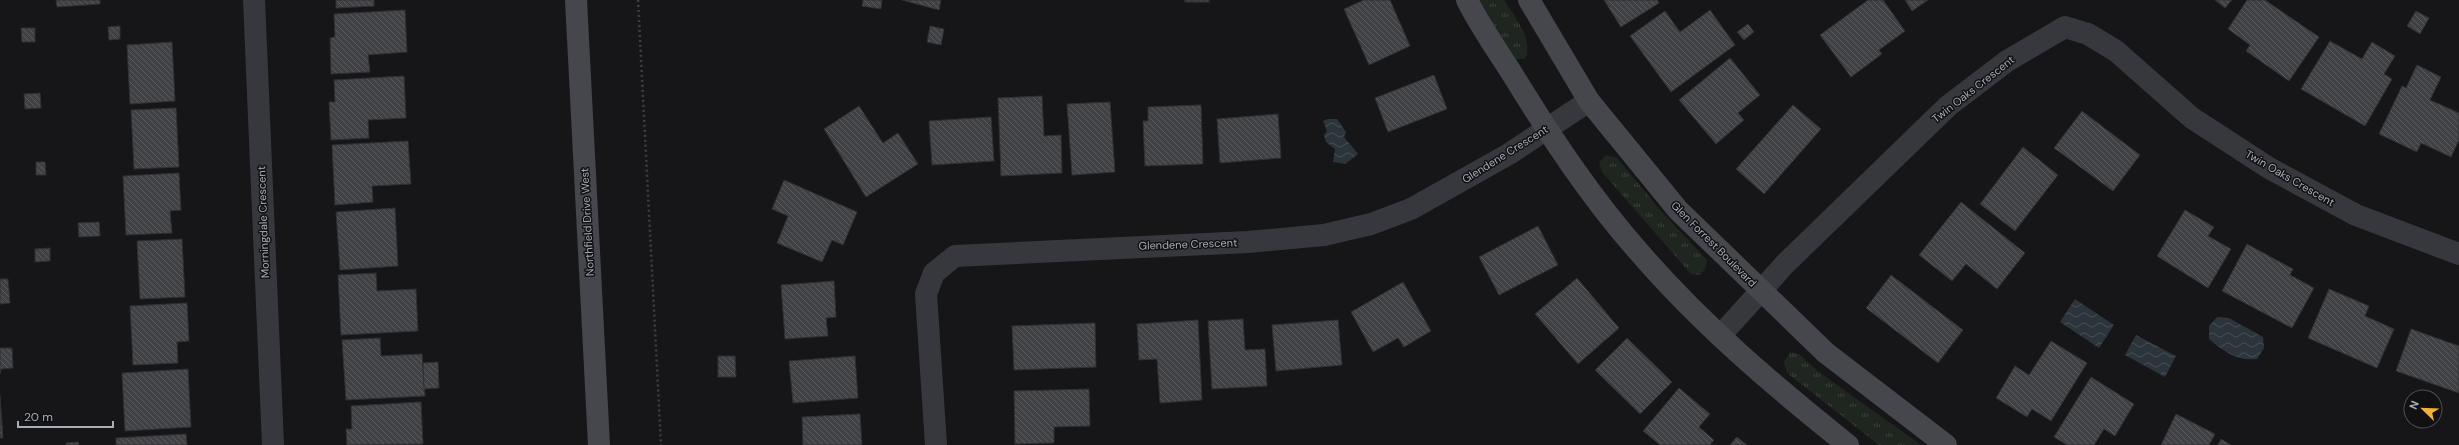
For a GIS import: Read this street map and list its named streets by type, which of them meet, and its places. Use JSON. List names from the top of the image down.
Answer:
{
  "streets": {
    "street": [
      "Twin Oaks Crescent",
      "Glendene Crescent",
      "Morningdale Crescent",
      "Northfield Drive West",
      "Glen Forrest Boulevard"
    ]
  },
  "crossings": [
    ["Twin Oaks Crescent", "Glen Forrest Boulevard"],
    ["Glendene Crescent", "Glen Forrest Boulevard"]
  ],
  "scale_bar": "20 m",
  "north": "top left"
}
